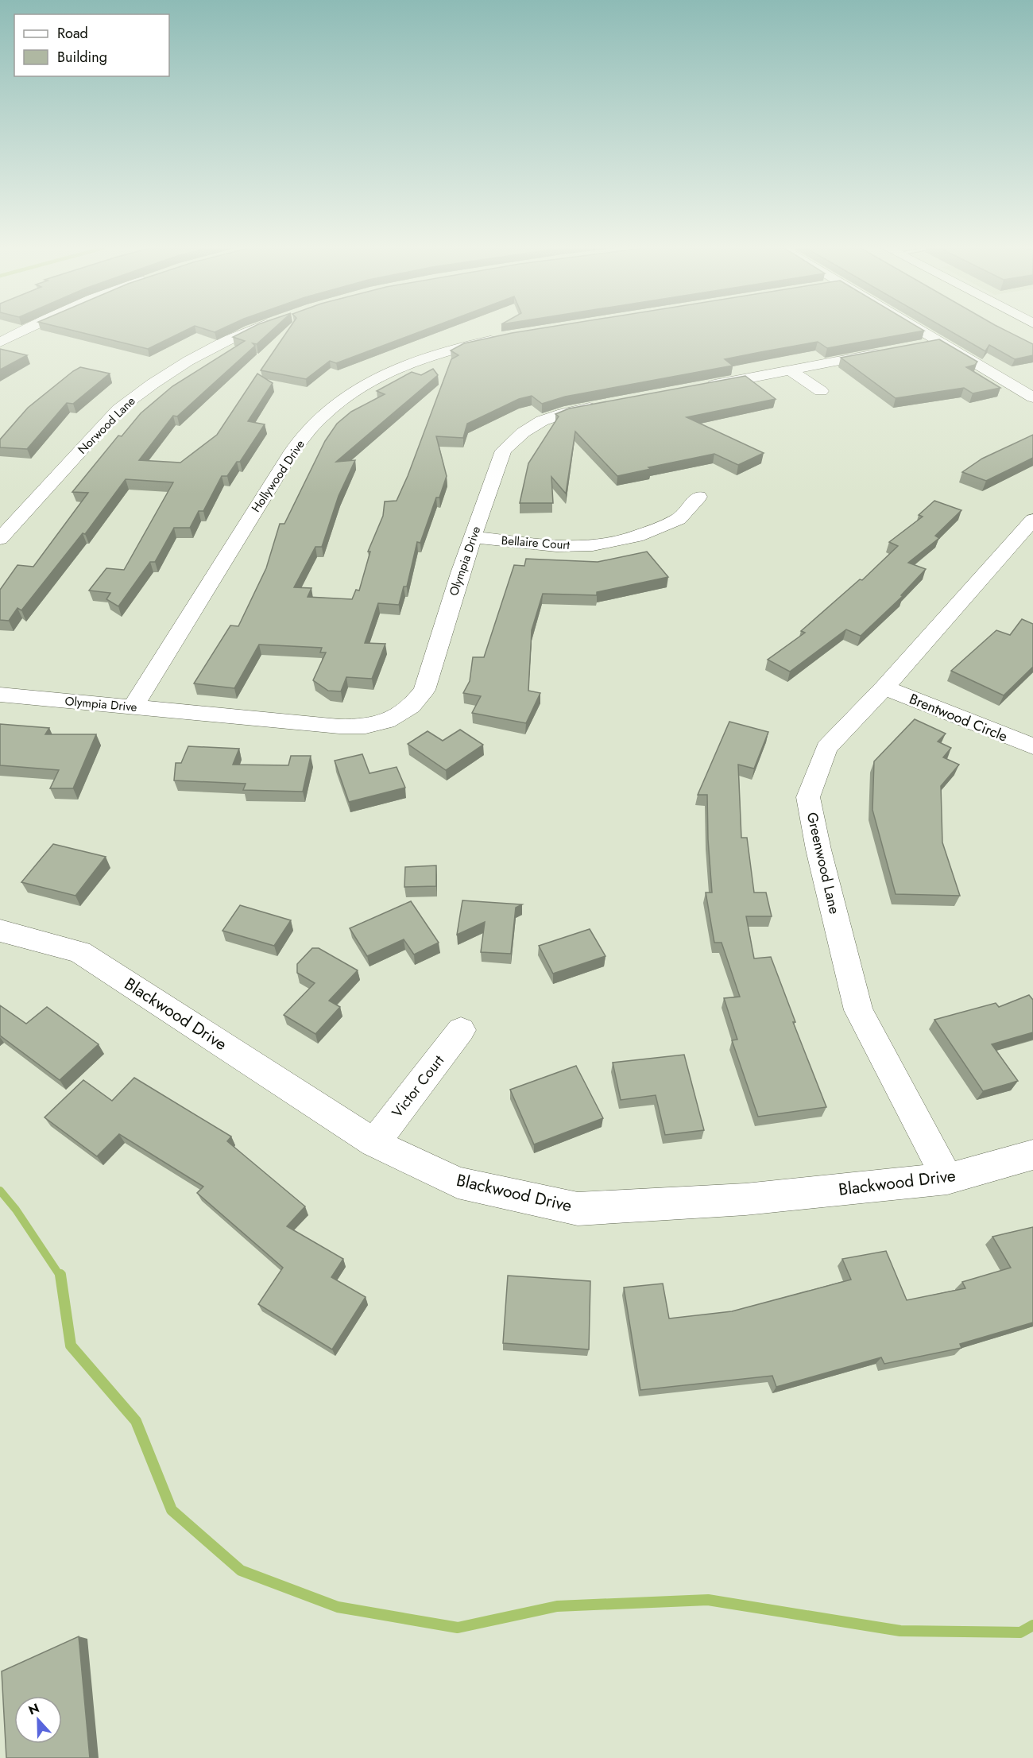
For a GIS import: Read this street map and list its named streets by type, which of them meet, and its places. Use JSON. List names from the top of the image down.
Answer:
{
  "streets": {
    "street": [
      "Norwood Lane",
      "Hollywood Drive",
      "Bellaire Court",
      "Olympia Drive",
      "Brentwood Circle",
      "Greenwood Lane",
      "Blackwood Drive",
      "Victor Court"
    ]
  },
  "crossings": [
    ["Hollywood Drive", "Olympia Drive"],
    ["Bellaire Court", "Olympia Drive"],
    ["Brentwood Circle", "Greenwood Lane"],
    ["Greenwood Lane", "Blackwood Drive"],
    ["Blackwood Drive", "Victor Court"]
  ],
  "legend": ["Road", "Building"],
  "north": "top"
}
